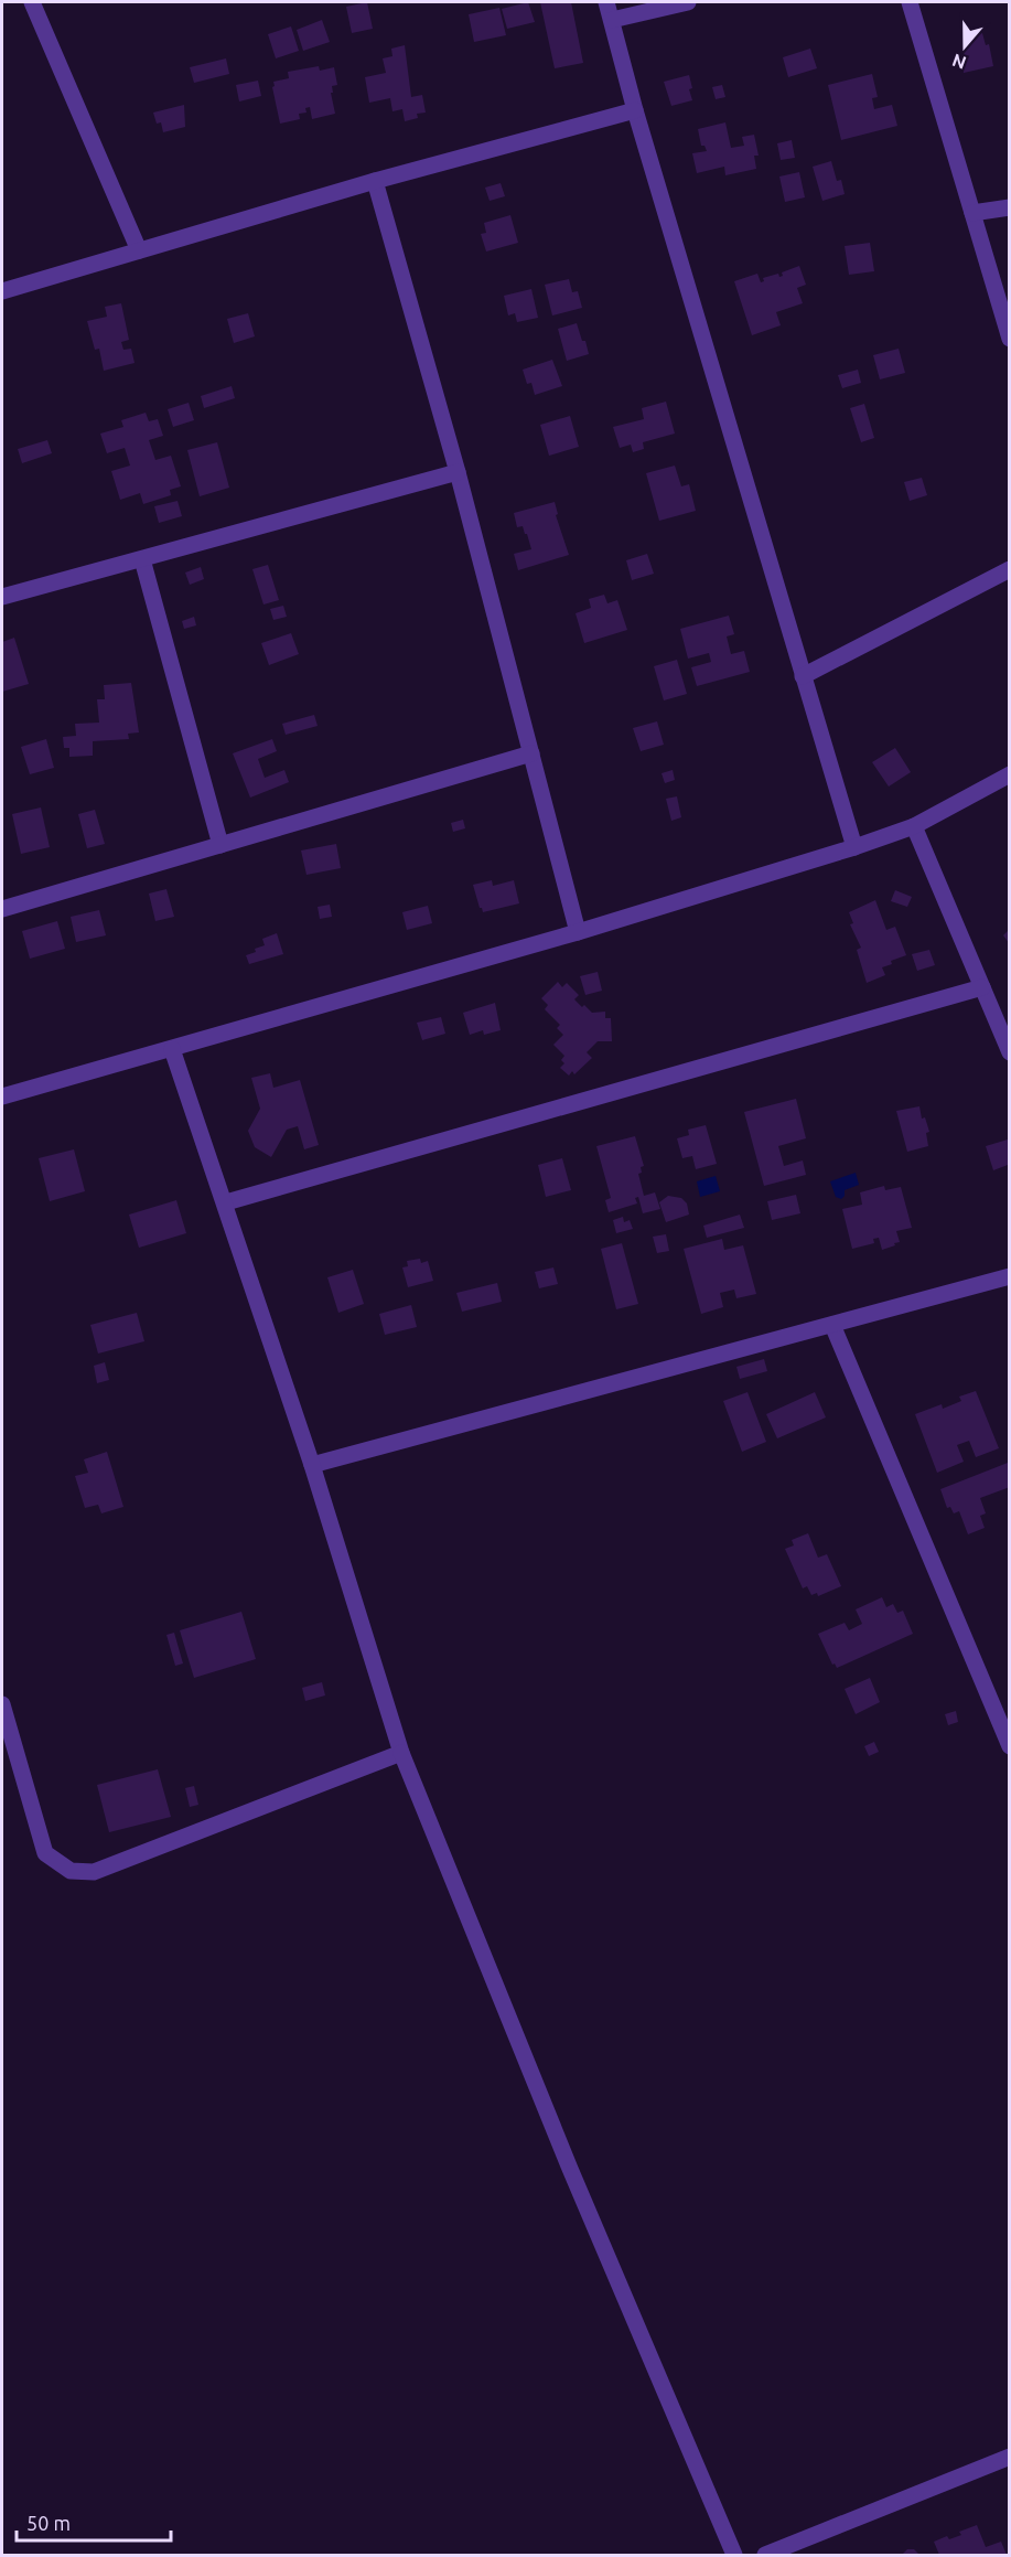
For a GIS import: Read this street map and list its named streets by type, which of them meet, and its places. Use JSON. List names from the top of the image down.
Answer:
{
  "scale_bar": "50 m",
  "north": "bottom"
}
